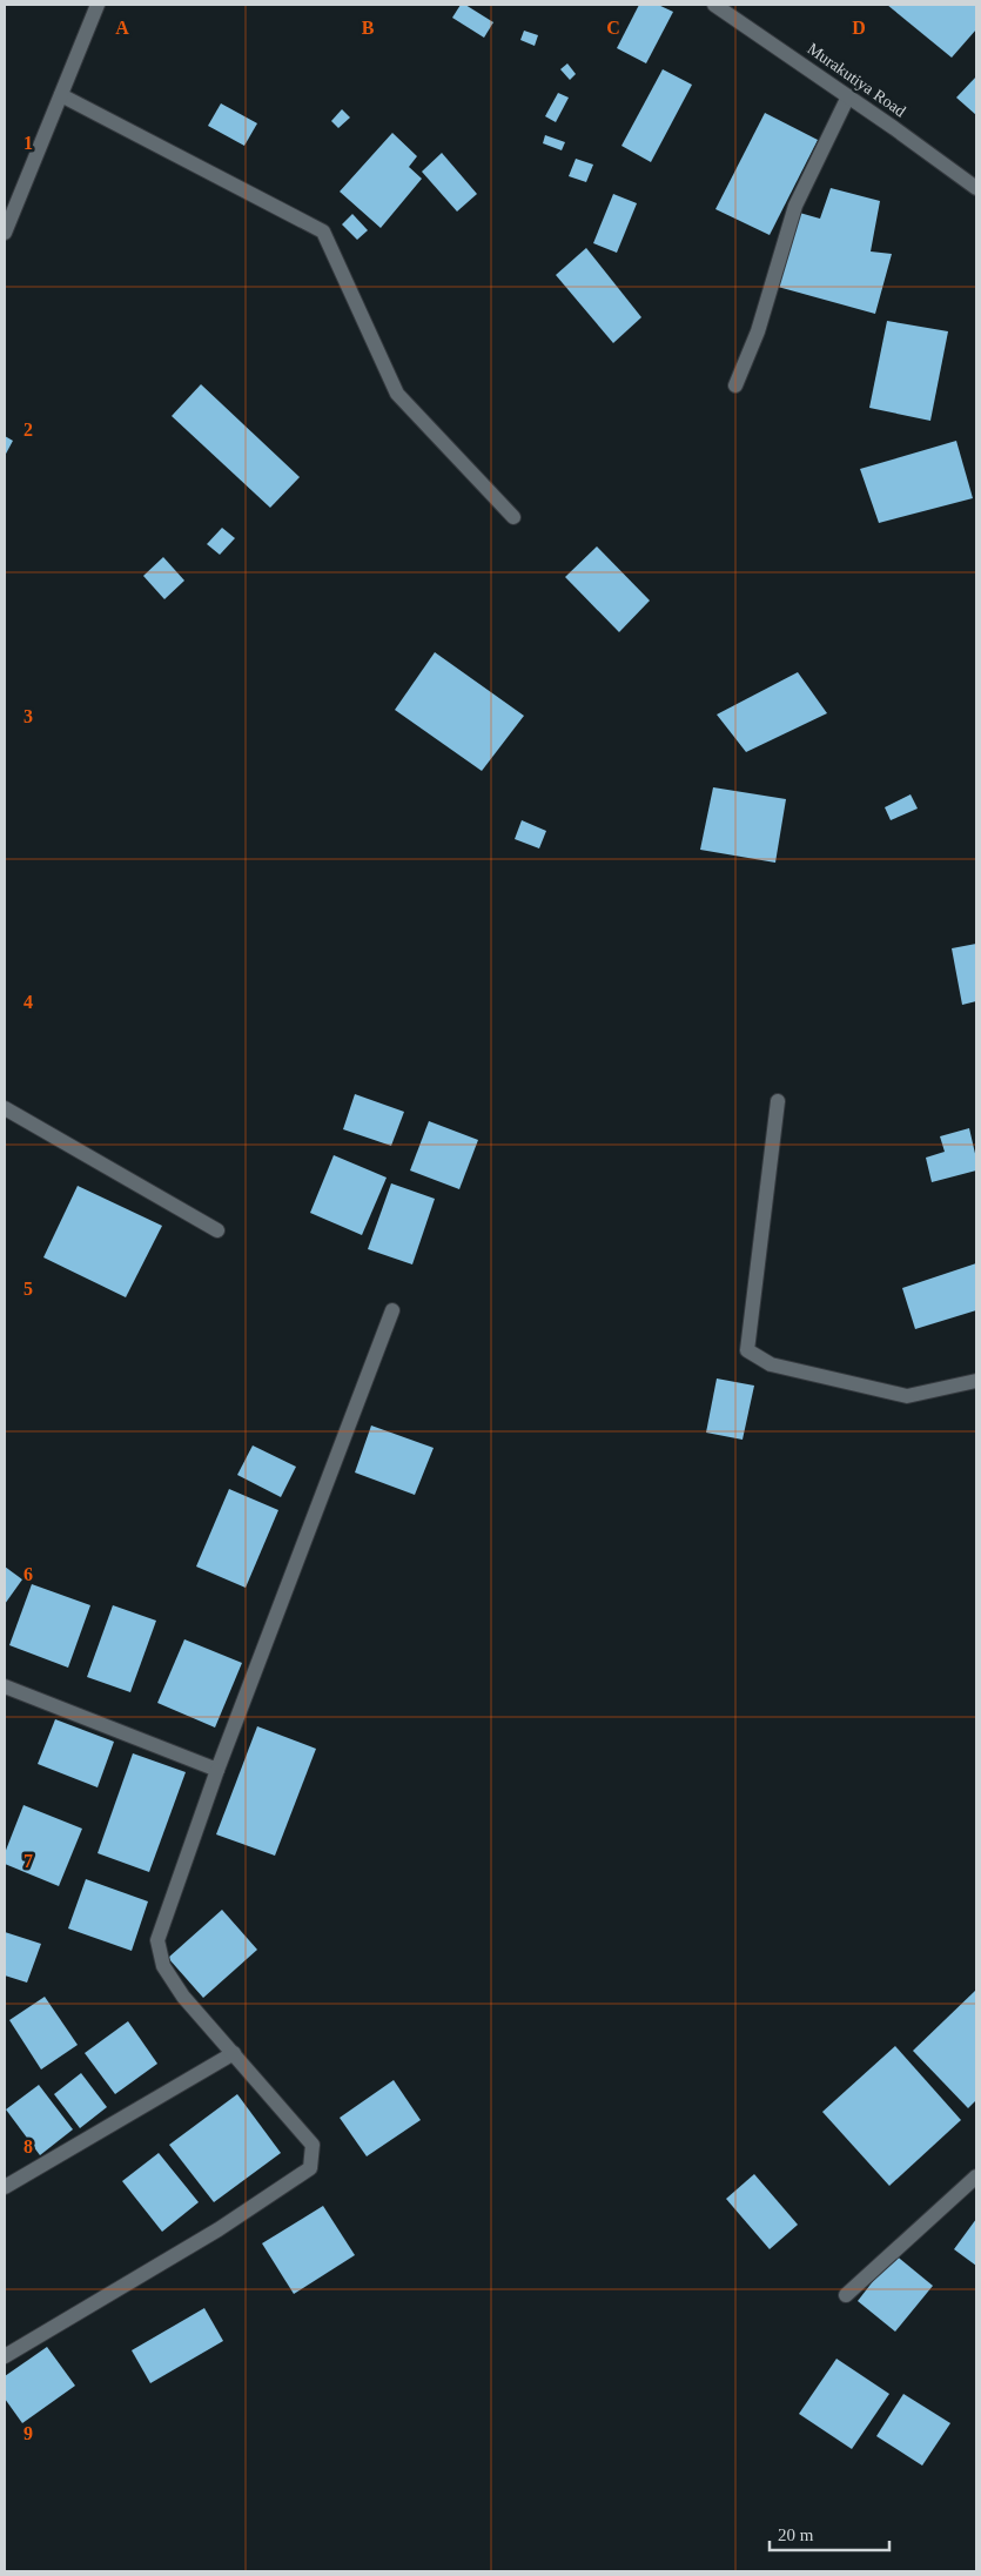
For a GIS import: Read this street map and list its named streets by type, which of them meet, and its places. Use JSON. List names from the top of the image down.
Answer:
{
  "streets": {
    "street": ["Murakutiya Road"]
  },
  "scale_bar": "20 m",
  "grid": {
    "columns": [
      "A",
      "B",
      "C",
      "D"
    ],
    "rows": [
      "1",
      "2",
      "3",
      "4",
      "5",
      "6",
      "7",
      "8",
      "9"
    ]
  }
}
